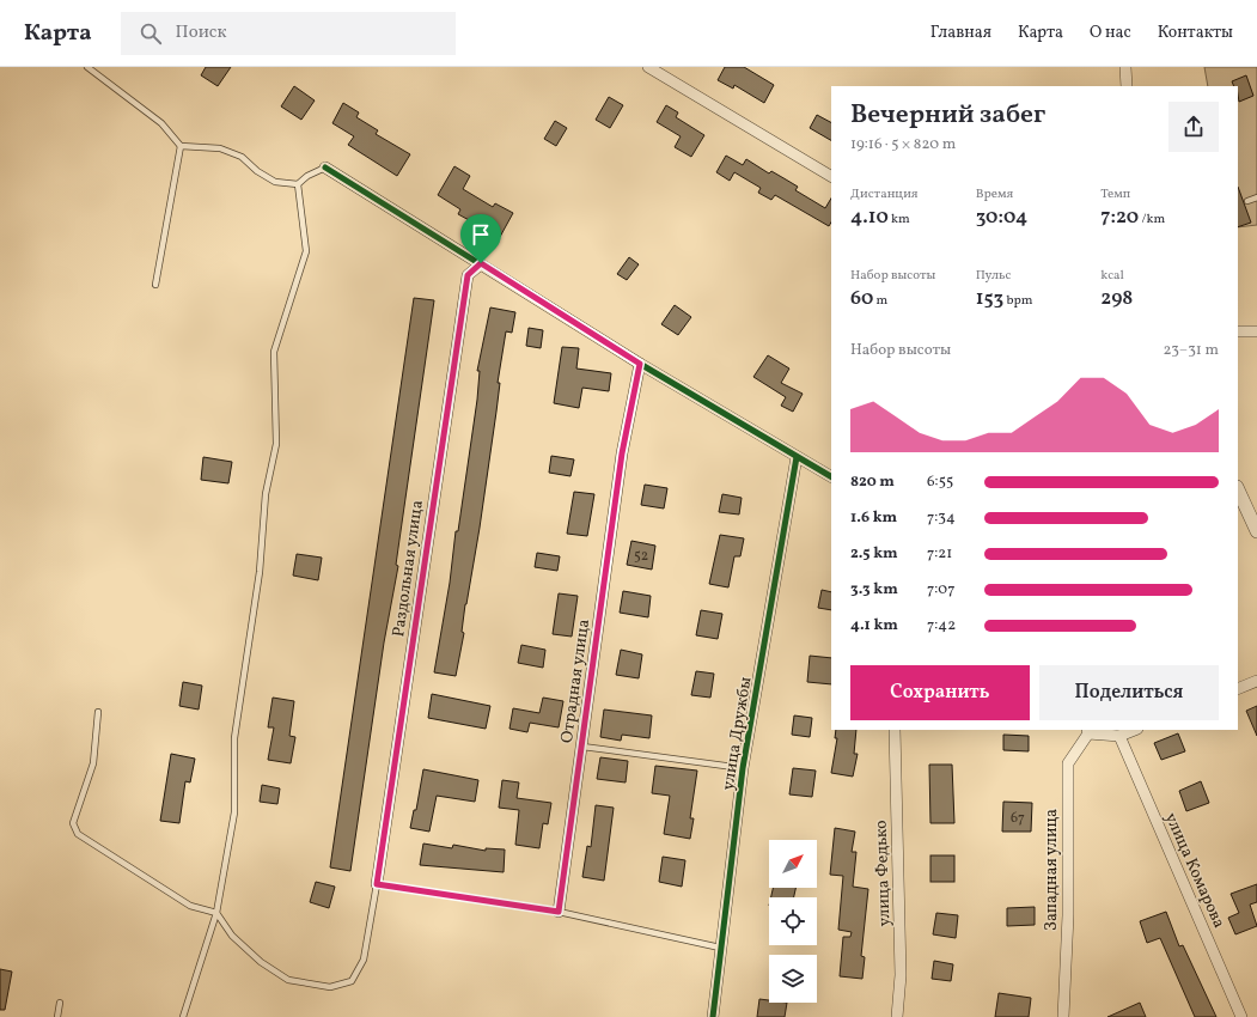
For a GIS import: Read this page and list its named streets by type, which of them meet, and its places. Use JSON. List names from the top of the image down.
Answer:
{
  "streets": {
    "street": [
      "Раздольная улица",
      "Отрадная улица",
      "улица Дружбы",
      "Западная улица",
      "улица Комарова",
      "улица Федько"
    ]
  },
  "house_numbers": ["52", "67"],
  "north": "top right",
  "page": {
    "header": "Карта",
    "search": "Поиск",
    "nav": [
      "Главная",
      "Карта",
      "О нас",
      "Контакты"
    ],
    "heading": ["Вечерний забег", "19:16 · 5 × 820 m"],
    "stats": [
      ["Дистанция", "4.10 km"],
      ["Время", "30:04"],
      ["Темп", "7:20 /km"],
      ["Набор высоты", "60 m"],
      ["Пульс", "153 bpm"],
      ["kcal", "298"]
    ],
    "chart": ["Набор высоты", "23–31 m"],
    "list": [
      {
        "name": "820 m",
        "note": "6:55"
      },
      {
        "name": "1.6 km",
        "note": "7:34"
      },
      {
        "name": "2.5 km",
        "note": "7:21"
      },
      {
        "name": "3.3 km",
        "note": "7:07"
      },
      {
        "name": "4.1 km",
        "note": "7:42"
      }
    ],
    "buttons": ["Сохранить", "Поделиться"]
  }
}
